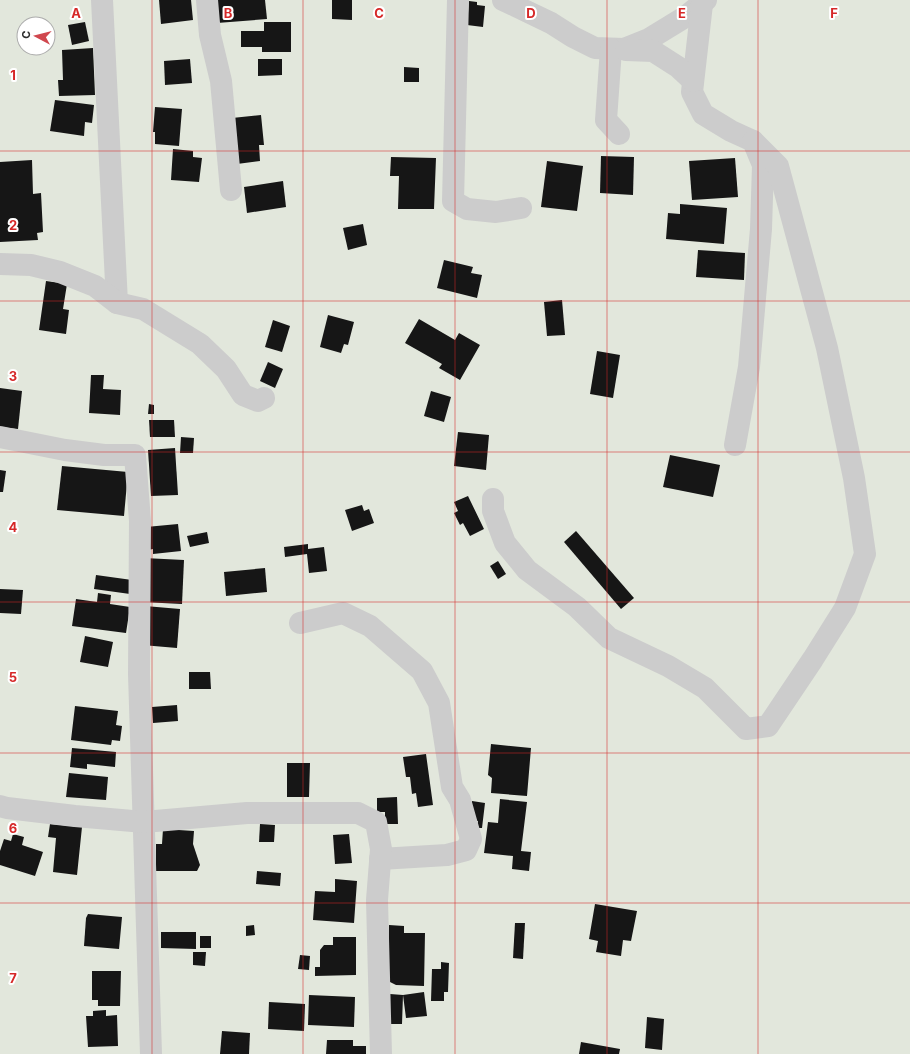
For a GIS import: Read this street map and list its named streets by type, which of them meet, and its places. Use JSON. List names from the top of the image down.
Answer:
{
  "north": "left",
  "grid": {
    "columns": [
      "A",
      "B",
      "C",
      "D",
      "E",
      "F"
    ],
    "rows": [
      "1",
      "2",
      "3",
      "4",
      "5",
      "6",
      "7"
    ]
  }
}
